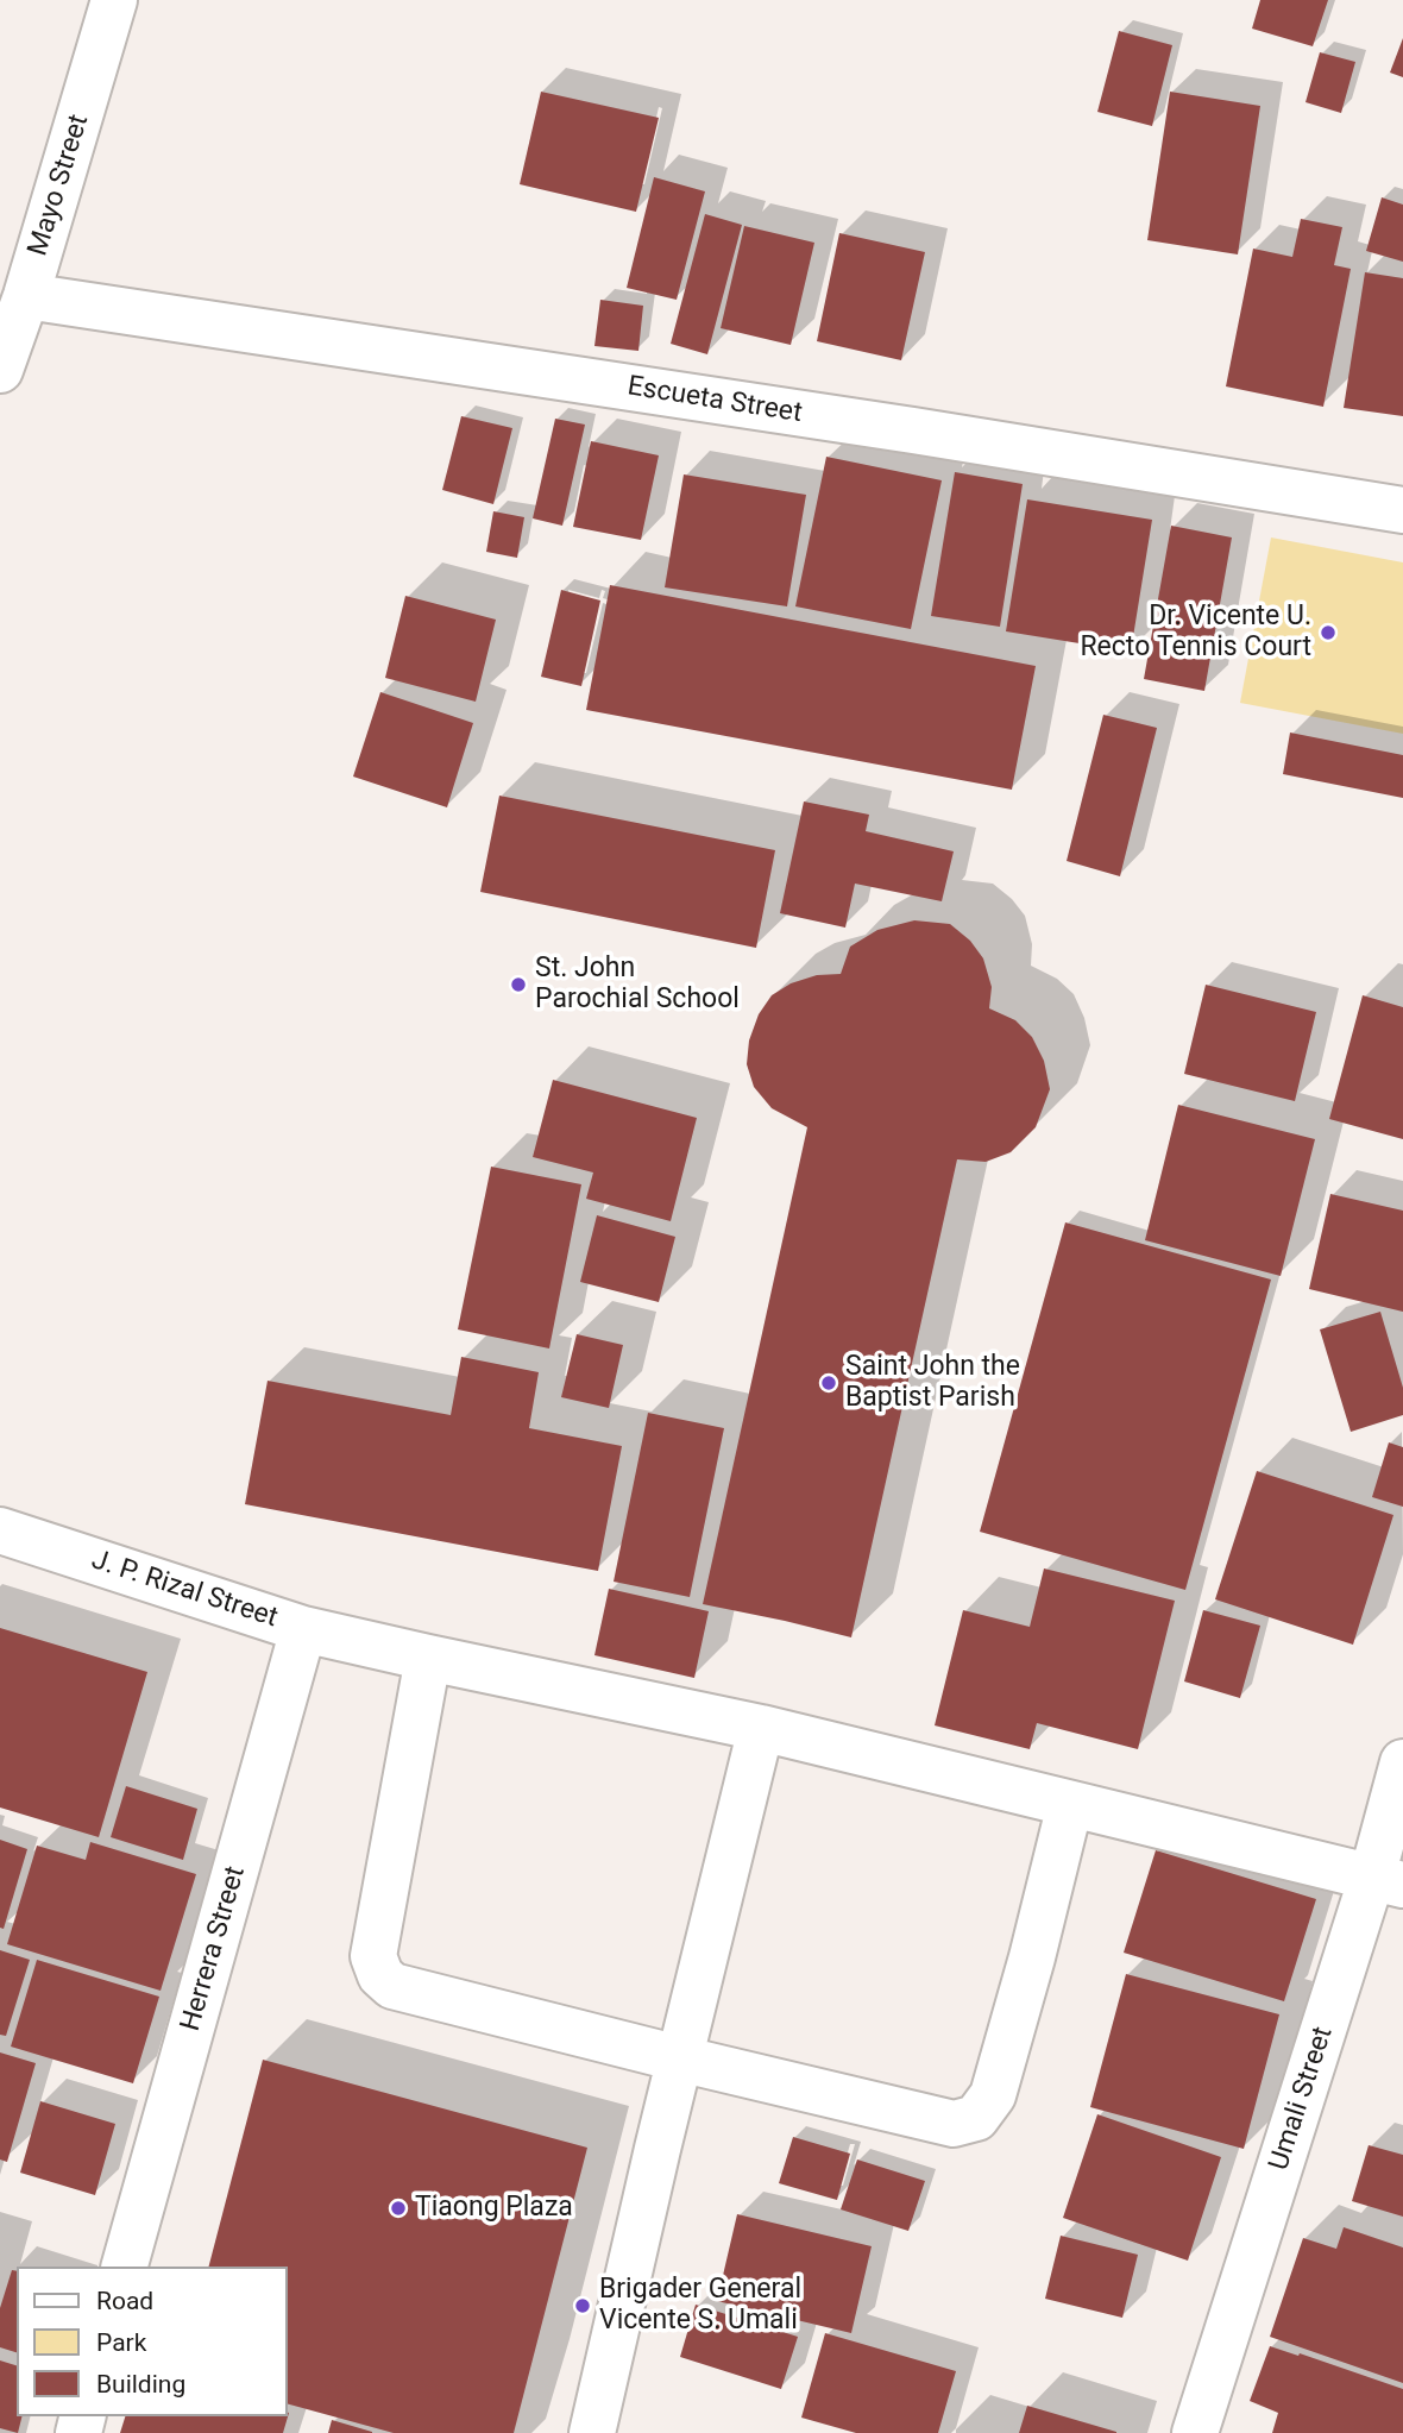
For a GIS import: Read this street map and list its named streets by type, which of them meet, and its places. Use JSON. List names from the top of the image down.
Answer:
{
  "streets": {
    "street": [
      "Mayo Street",
      "Escueta Street",
      "J. P. Rizal Street",
      "Herrera Street",
      "Umali Street"
    ]
  },
  "crossings": [
    ["Mayo Street", "Escueta Street"],
    ["J. P. Rizal Street", "Herrera Street"],
    ["J. P. Rizal Street", "Umali Street"]
  ],
  "places": [
    "Dr. Vicente U. Recto Tennis Court",
    "St. John Parochial School",
    "Saint John the Baptist Parish",
    "Tiaong Plaza",
    "Brigader General Vicente S. Umali"
  ],
  "legend": ["Road", "Park", "Building"]
}
